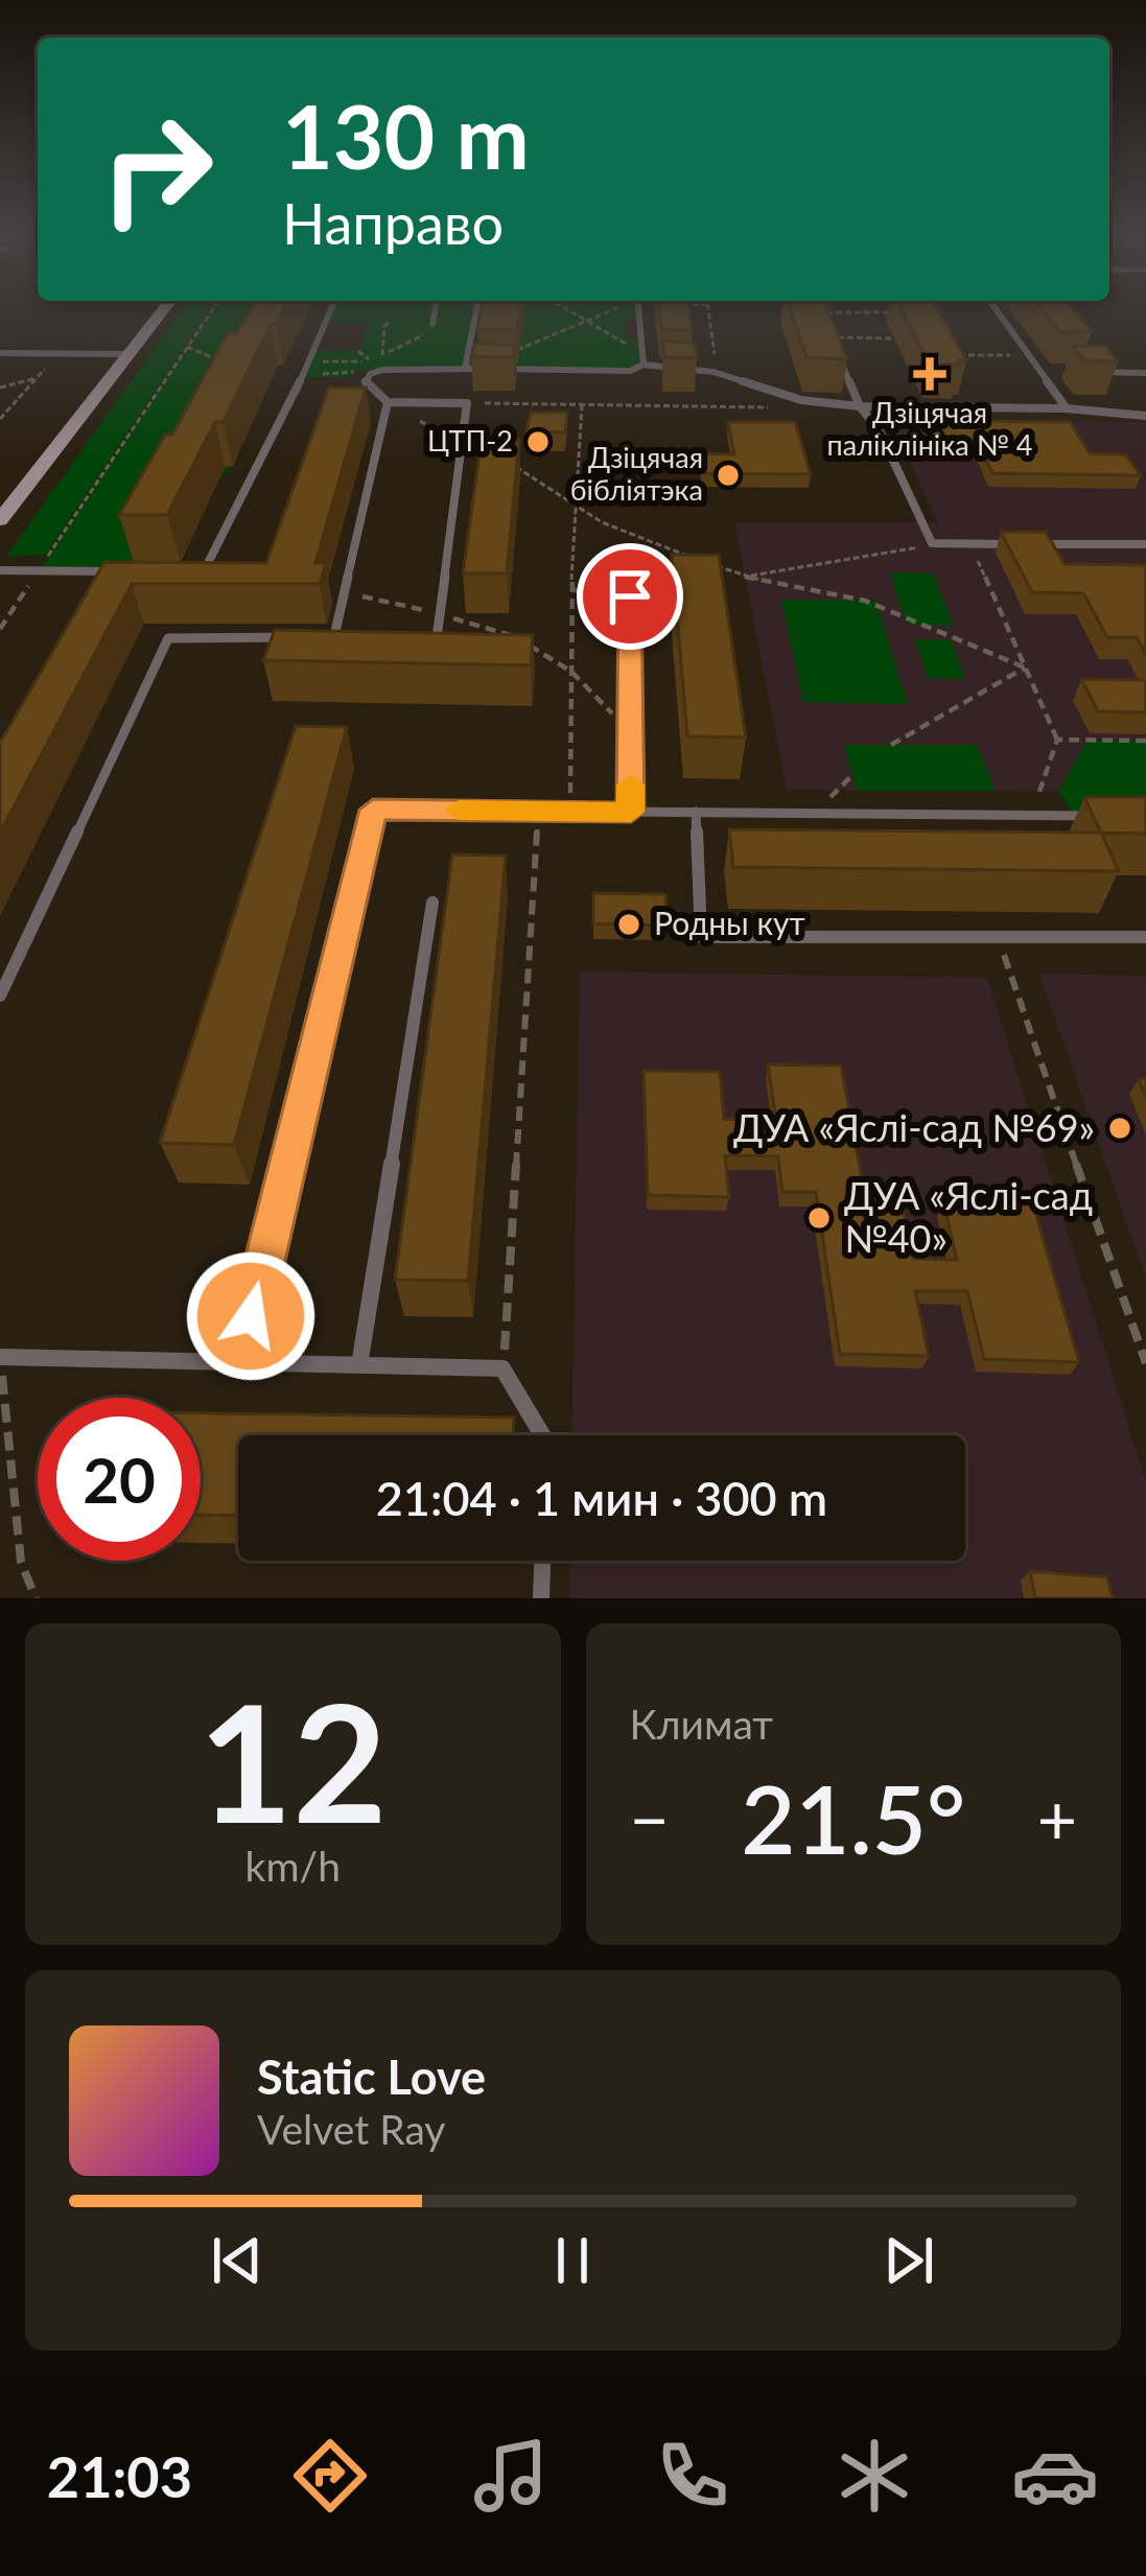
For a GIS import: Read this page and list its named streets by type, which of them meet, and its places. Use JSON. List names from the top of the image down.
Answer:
{
  "places": {
    "health": ["Дзіцячая паліклініка № 4"],
    "other": [
      "ЦТП-2",
      "Дзіцячая бібліятэка",
      "Родны кут",
      "ДУА «Яслі-сад №69»",
      "ДУА «Яслі-сад №40»"
    ]
  },
  "page": {
    "turn": ["130 m", "Направо"],
    "limit": "20",
    "trip": "21:04 · 1 мин · 300 m",
    "tile": [
      ["12", "km/h"],
      "Климат"
    ],
    "heat": ["−", "21.5°", "+"],
    "song": ["Static Love", "Velvet Ray"],
    "tabs": "21:03"
  }
}
